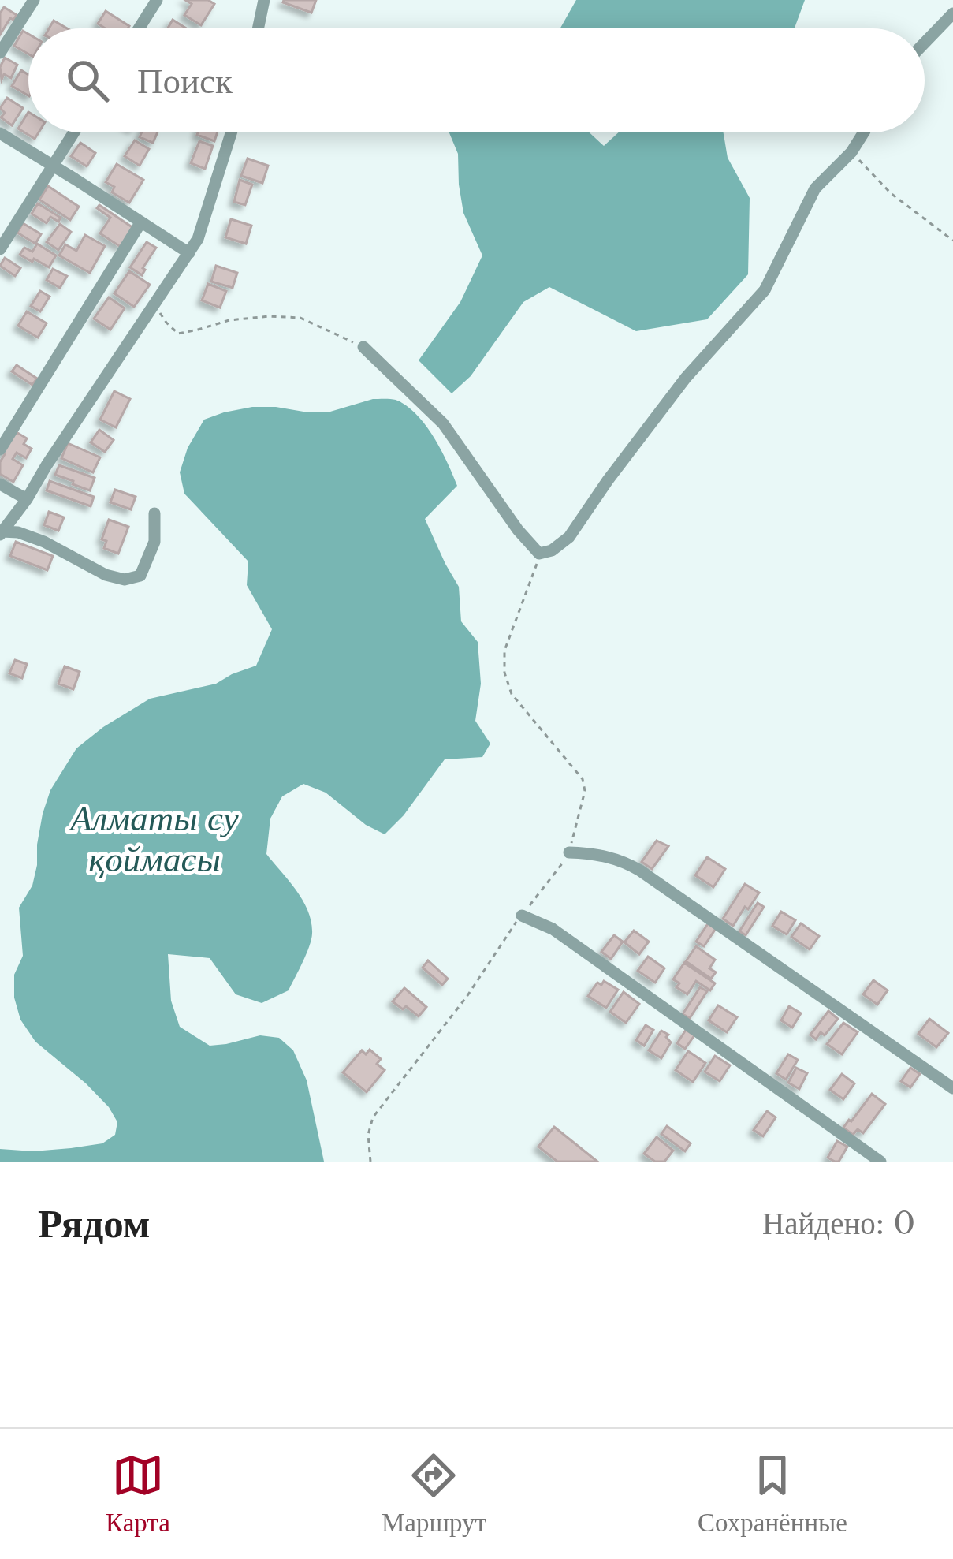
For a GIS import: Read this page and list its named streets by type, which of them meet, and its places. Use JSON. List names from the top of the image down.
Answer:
{
  "water": ["Алматы су қоймасы"],
  "page": {
    "search": "Поиск",
    "heading": ["Рядом", "Найдено: 0"],
    "nav": ["Карта", "Маршрут", "Сохранённые"]
  }
}
